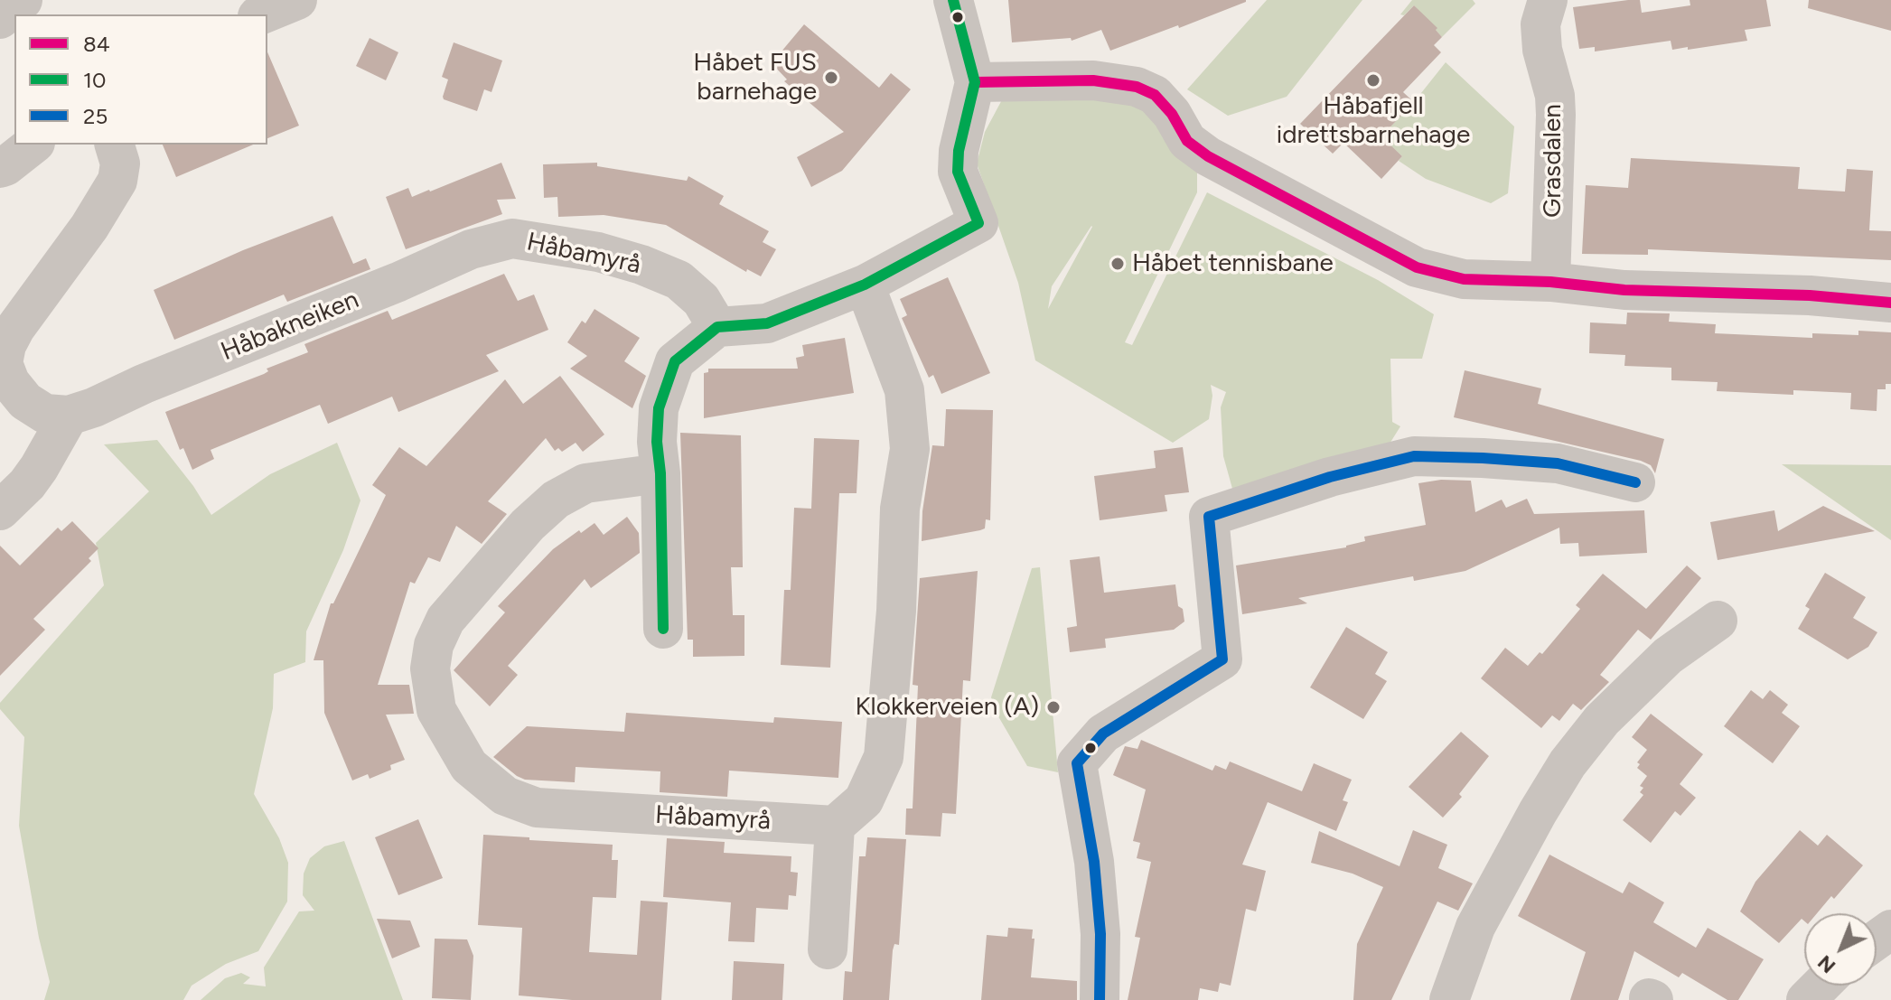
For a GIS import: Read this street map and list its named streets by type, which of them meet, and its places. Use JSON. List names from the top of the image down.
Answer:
{
  "streets": {
    "street": ["Grasdalen", "Håbamyrå", "Håbakneiken"]
  },
  "crossings": [
    ["Håbamyrå", "Håbakneiken"]
  ],
  "places": [
    "Håbet FUS barnehage",
    "Håbafjell idrettsbarnehage",
    "Håbet tennisbane",
    "Klokkerveien (A)"
  ],
  "lines": ["transit line 10", "transit line 84", "transit line 25"],
  "legend": ["84", "10", "25"],
  "north": "bottom left"
}
